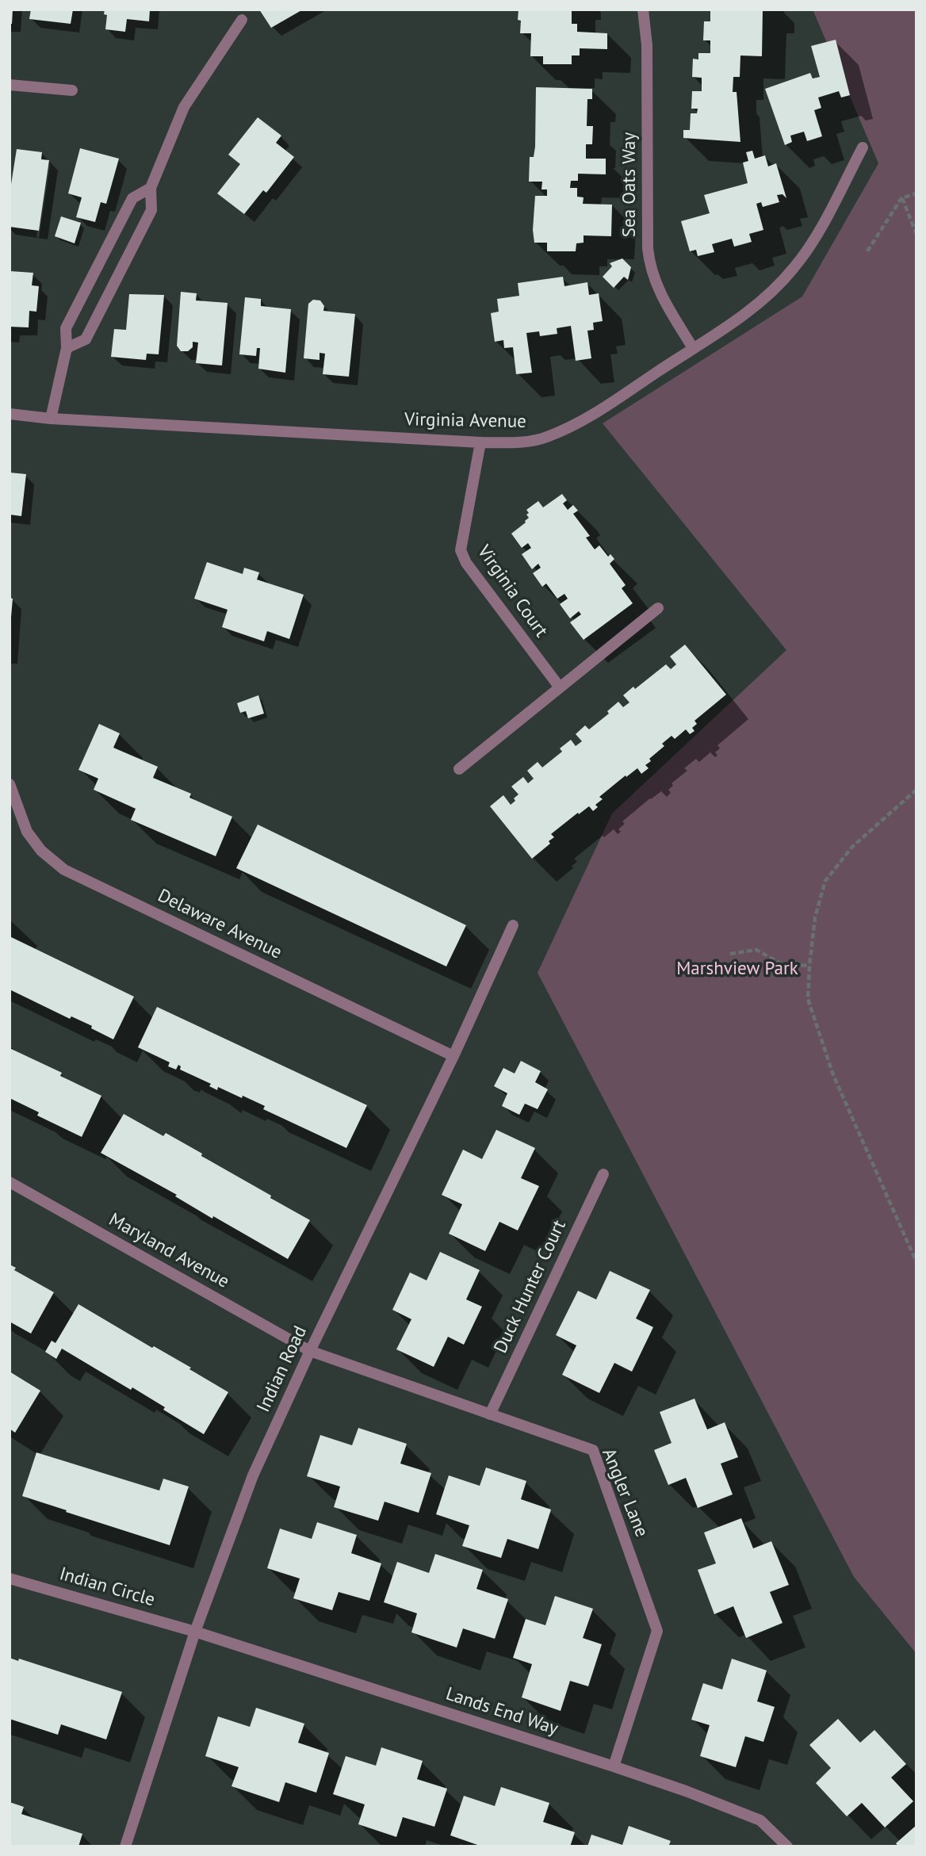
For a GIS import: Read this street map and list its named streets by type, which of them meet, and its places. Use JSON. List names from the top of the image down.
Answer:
{
  "streets": {
    "street": [
      "Sea Oats Way",
      "Virginia Avenue",
      "Virginia Court",
      "Delaware Avenue",
      "Maryland Avenue",
      "Duck Hunter Court",
      "Indian Road",
      "Angler Lane",
      "Indian Circle",
      "Lands End Way"
    ]
  },
  "crossings": [
    ["Sea Oats Way", "Virginia Avenue"],
    ["Virginia Avenue", "Virginia Court"],
    ["Delaware Avenue", "Indian Road"],
    ["Maryland Avenue", "Indian Road"],
    ["Maryland Avenue", "Angler Lane"],
    ["Duck Hunter Court", "Angler Lane"],
    ["Indian Road", "Angler Lane"],
    ["Indian Road", "Indian Circle"],
    ["Indian Road", "Lands End Way"],
    ["Angler Lane", "Lands End Way"],
    ["Indian Circle", "Lands End Way"]
  ],
  "parks": ["Marshview Park"]
}
